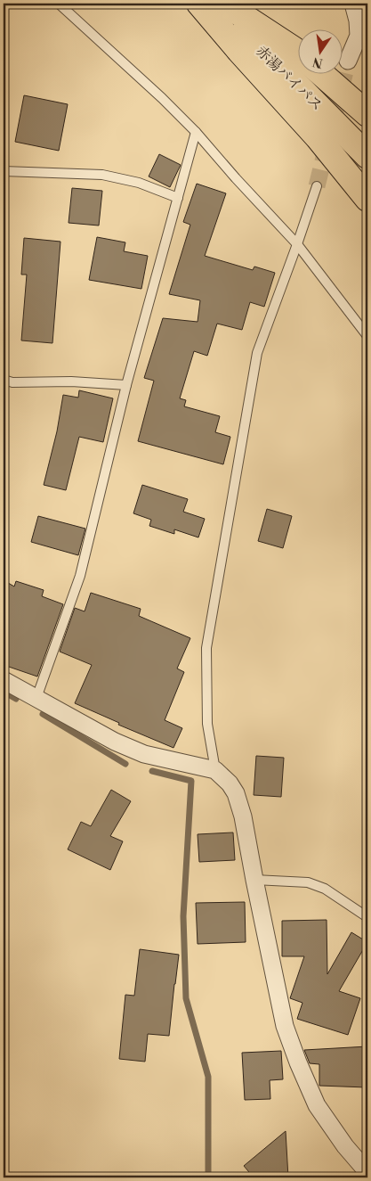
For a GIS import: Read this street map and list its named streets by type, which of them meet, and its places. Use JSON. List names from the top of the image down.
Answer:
{
  "streets": {
    "highway": ["赤湯バイパス"]
  },
  "north": "bottom"
}
